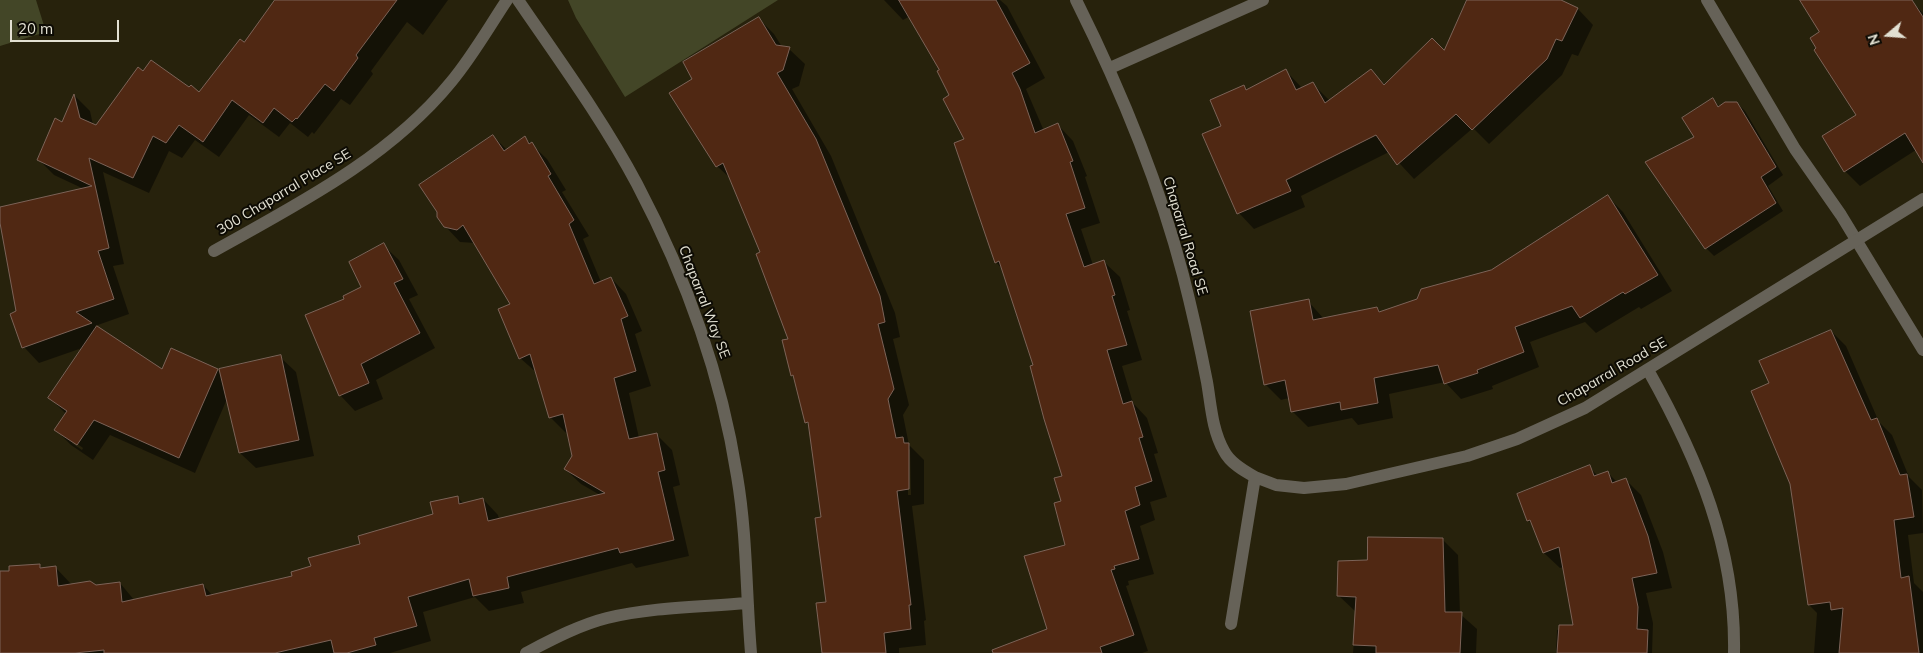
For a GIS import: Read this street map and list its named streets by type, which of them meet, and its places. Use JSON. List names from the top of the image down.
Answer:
{
  "streets": {
    "street": ["300 Chaparral Place SE", "Chaparral Road SE", "Chaparral Way SE"]
  },
  "scale_bar": "20 m",
  "north": "left"
}
